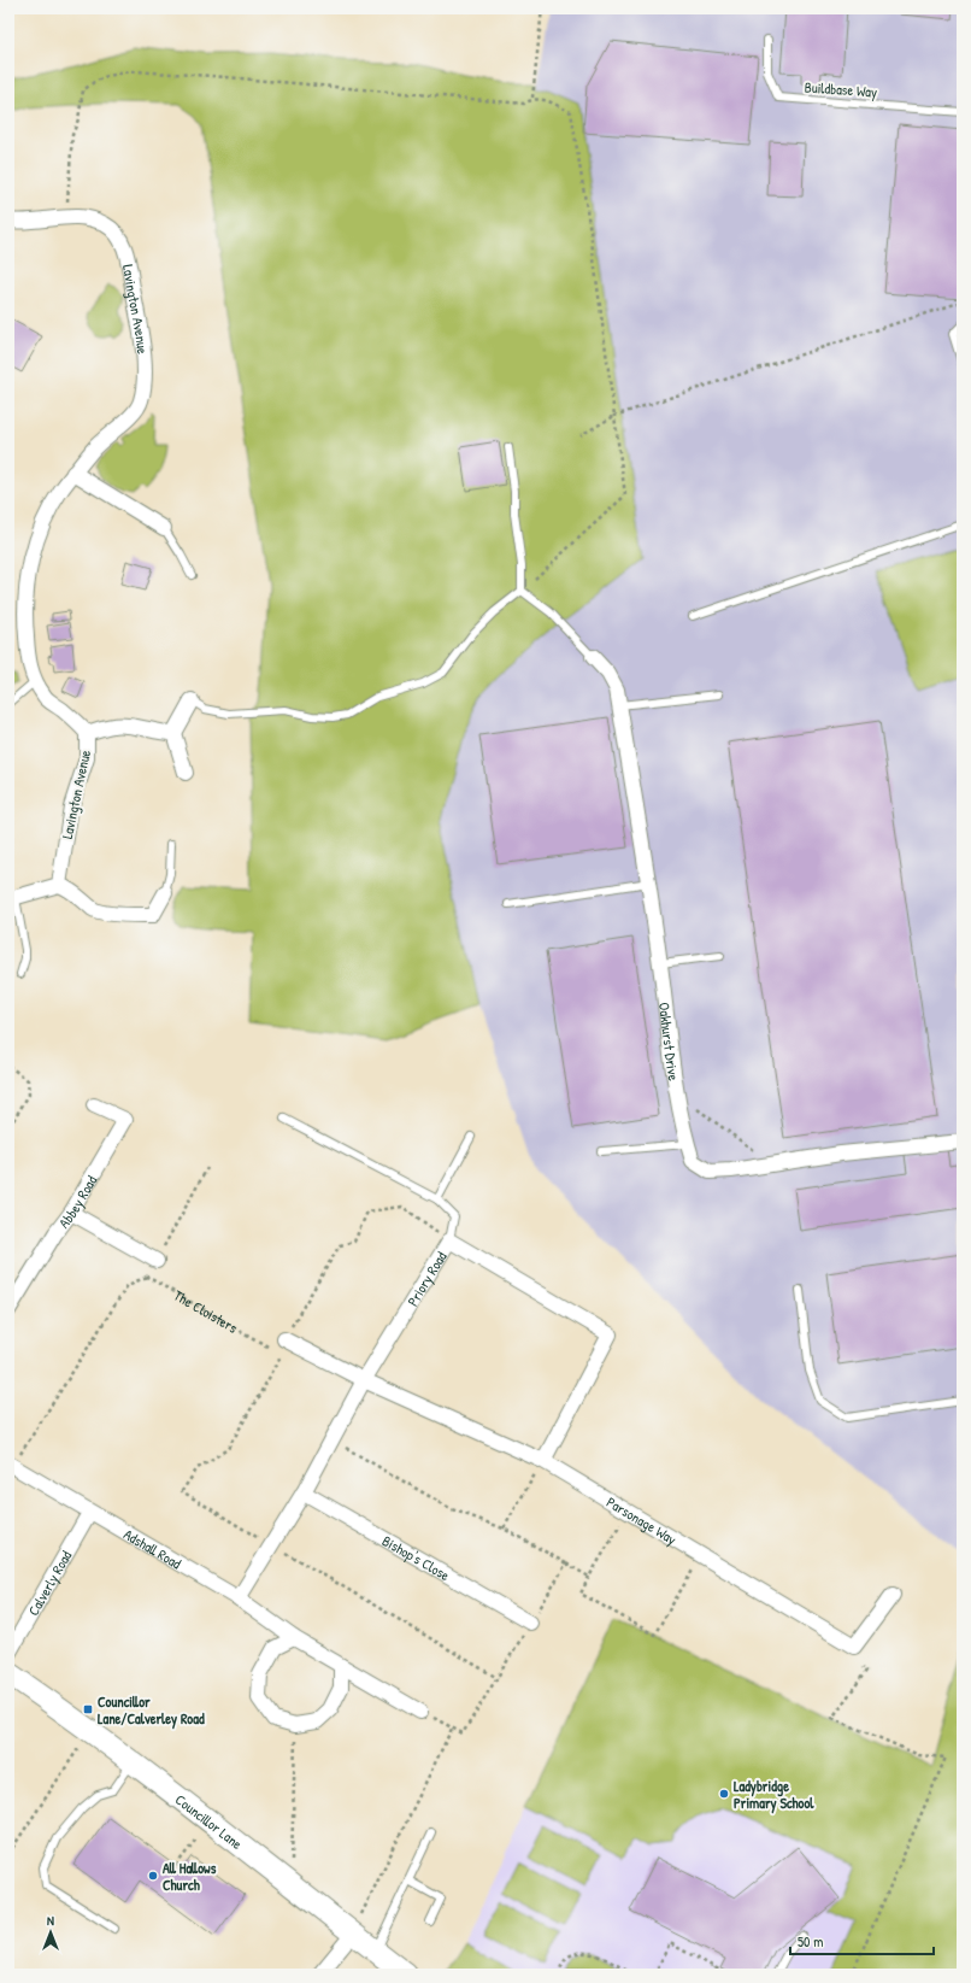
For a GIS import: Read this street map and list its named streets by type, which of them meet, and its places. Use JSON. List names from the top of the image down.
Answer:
{
  "streets": {
    "street": [
      "Lavington Avenue",
      "Oakhurst Drive",
      "Abbey Road",
      "Priory Road",
      "Parsonage Way",
      "Adshall Road",
      "Bishop's Close",
      "Calverly Road",
      "Councillor Lane"
    ],
    "lane": ["Buildbase Way"],
    "path": ["The Cloisters"]
  },
  "crossings": [
    ["Priory Road", "Parsonage Way"],
    ["Priory Road", "Adshall Road"],
    ["Priory Road", "Bishop's Close"],
    ["Adshall Road", "Calverly Road"]
  ],
  "places": {
    "transit": ["Councillor Lane/Calverley Road"],
    "other": ["Ladybridge Primary School", "All Hallows Church"]
  },
  "scale_bar": "50 m",
  "north": "top"
}
